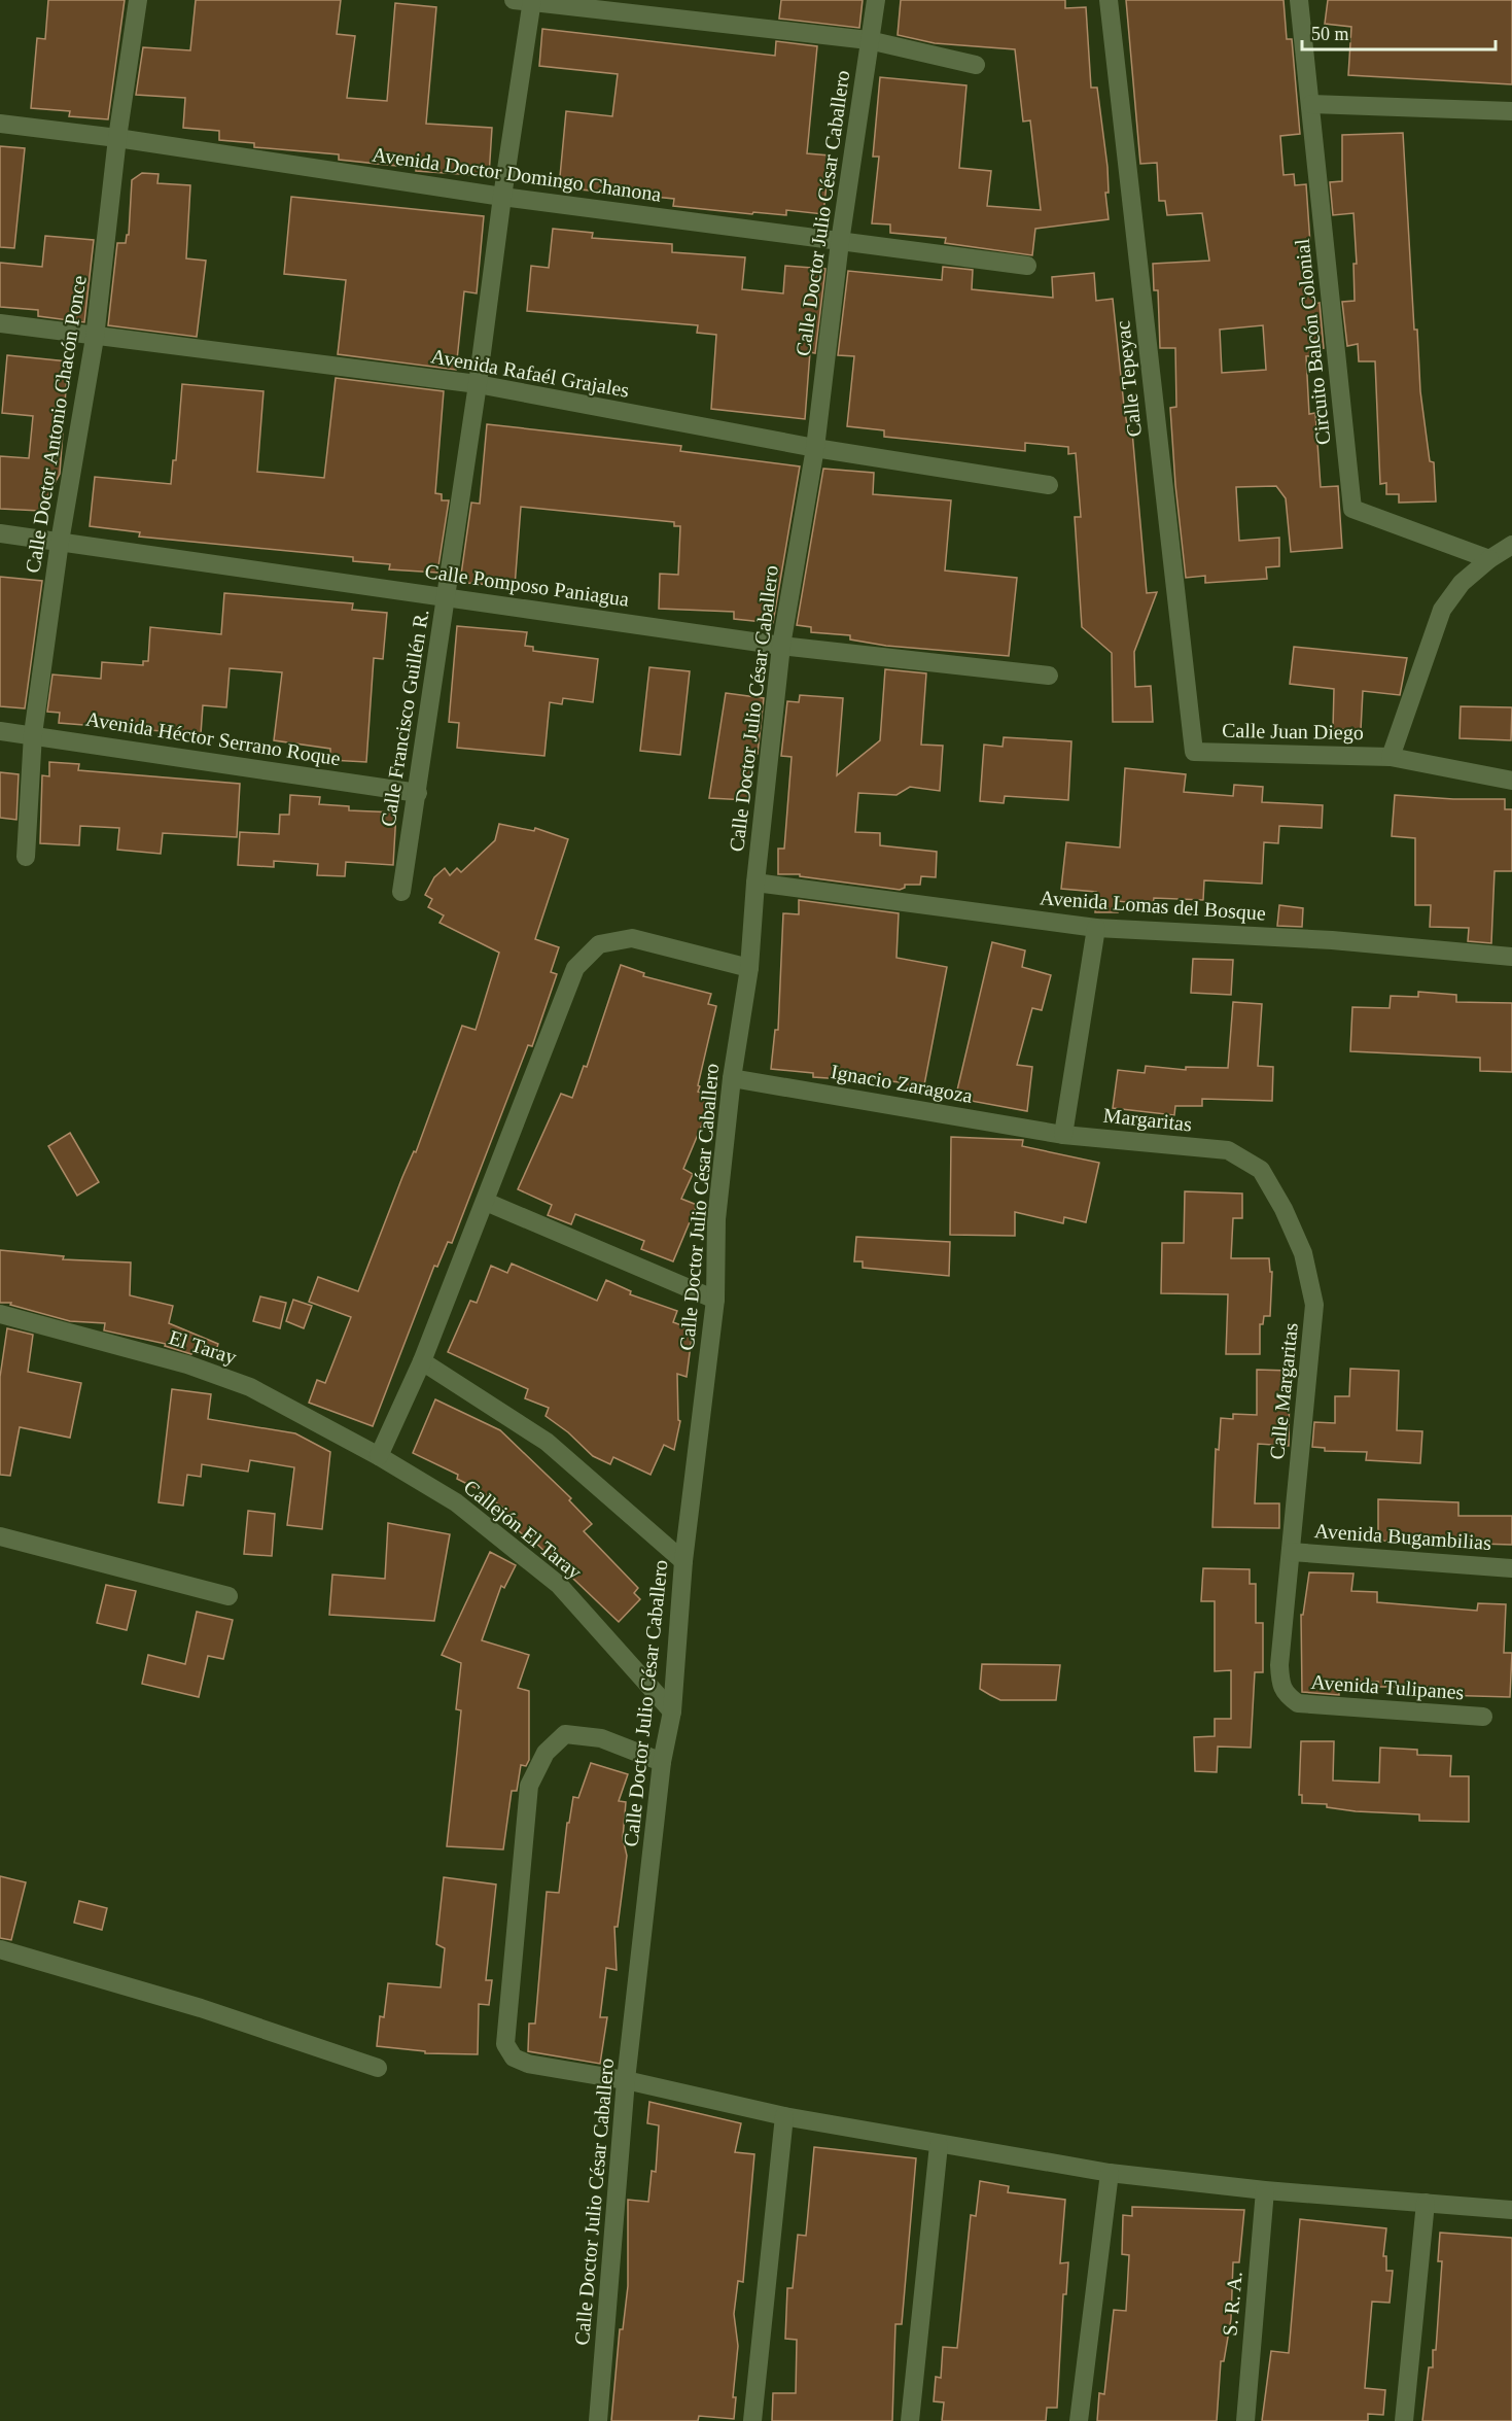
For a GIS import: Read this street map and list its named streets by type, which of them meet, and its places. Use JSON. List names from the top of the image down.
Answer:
{
  "streets": {
    "street": [
      "Avenida Doctor Domingo Chanona",
      "Calle Doctor Julio César Caballero",
      "Circuito Balcón Colonial",
      "Avenida Rafaél Grajales",
      "Calle Tepeyac",
      "Calle Doctor Antonio Chacón Ponce",
      "Calle Pomposo Paniagua",
      "Calle Francisco Guillén R.",
      "Calle Juan Diego",
      "Avenida Héctor Serrano Roque",
      "Avenida Lomas del Bosque",
      "Ignacio Zaragoza",
      "Margaritas",
      "El Taray",
      "Calle Margaritas",
      "Callejón El Taray",
      "Avenida Bugambilias",
      "Avenida Tulipanes",
      "S. R. A."
    ]
  },
  "crossings": [
    ["Avenida Doctor Domingo Chanona", "Calle Doctor Julio César Caballero"],
    ["Avenida Doctor Domingo Chanona", "Calle Doctor Antonio Chacón Ponce"],
    ["Avenida Doctor Domingo Chanona", "Calle Francisco Guillén R."],
    ["Calle Doctor Julio César Caballero", "Avenida Rafaél Grajales"],
    ["Calle Doctor Julio César Caballero", "Calle Pomposo Paniagua"],
    ["Calle Doctor Julio César Caballero", "Avenida Lomas del Bosque"],
    ["Calle Doctor Julio César Caballero", "Ignacio Zaragoza"],
    ["Calle Doctor Julio César Caballero", "Callejón El Taray"],
    ["Circuito Balcón Colonial", "Calle Juan Diego"],
    ["Avenida Rafaél Grajales", "Calle Doctor Antonio Chacón Ponce"],
    ["Avenida Rafaél Grajales", "Calle Francisco Guillén R."],
    ["Calle Tepeyac", "Calle Juan Diego"],
    ["Calle Doctor Antonio Chacón Ponce", "Calle Pomposo Paniagua"],
    ["Calle Doctor Antonio Chacón Ponce", "Avenida Héctor Serrano Roque"],
    ["Calle Pomposo Paniagua", "Calle Francisco Guillén R."],
    ["Calle Francisco Guillén R.", "Avenida Héctor Serrano Roque"],
    ["Ignacio Zaragoza", "Margaritas"],
    ["Margaritas", "Calle Margaritas"],
    ["El Taray", "Callejón El Taray"],
    ["Calle Margaritas", "Avenida Bugambilias"],
    ["Calle Margaritas", "Avenida Tulipanes"]
  ],
  "scale_bar": "50 m"
}
